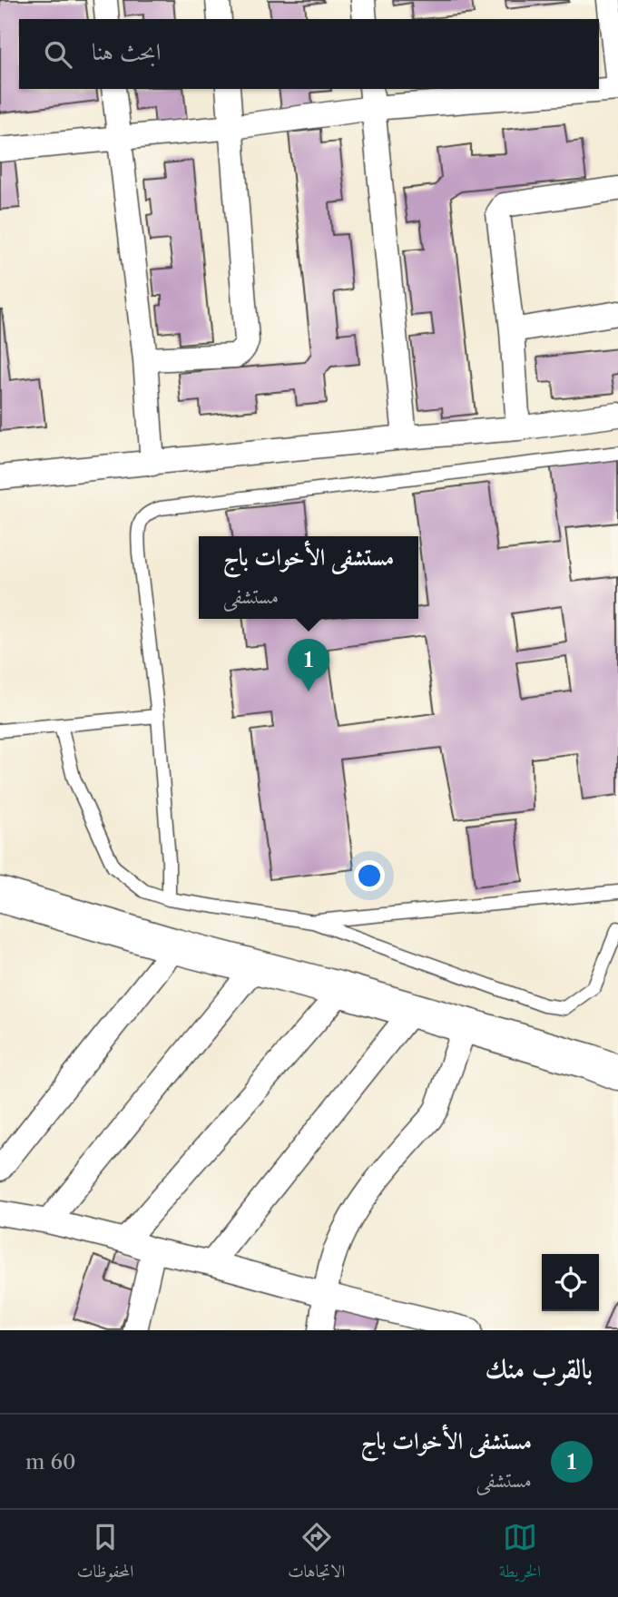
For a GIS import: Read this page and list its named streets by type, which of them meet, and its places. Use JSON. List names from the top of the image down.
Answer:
{
  "page": {
    "search": "ابحث هنا",
    "popup": ["مستشفى الأخوات باج", "مستشفى"],
    "pins": "1",
    "heading": "بالقرب منك",
    "list": [
      {
        "mark": "1",
        "name": "مستشفى الأخوات باج",
        "note": "مستشفى",
        "value": "60 m"
      }
    ],
    "nav": ["الخريطة", "الاتجاهات", "المحفوظات"]
  }
}
